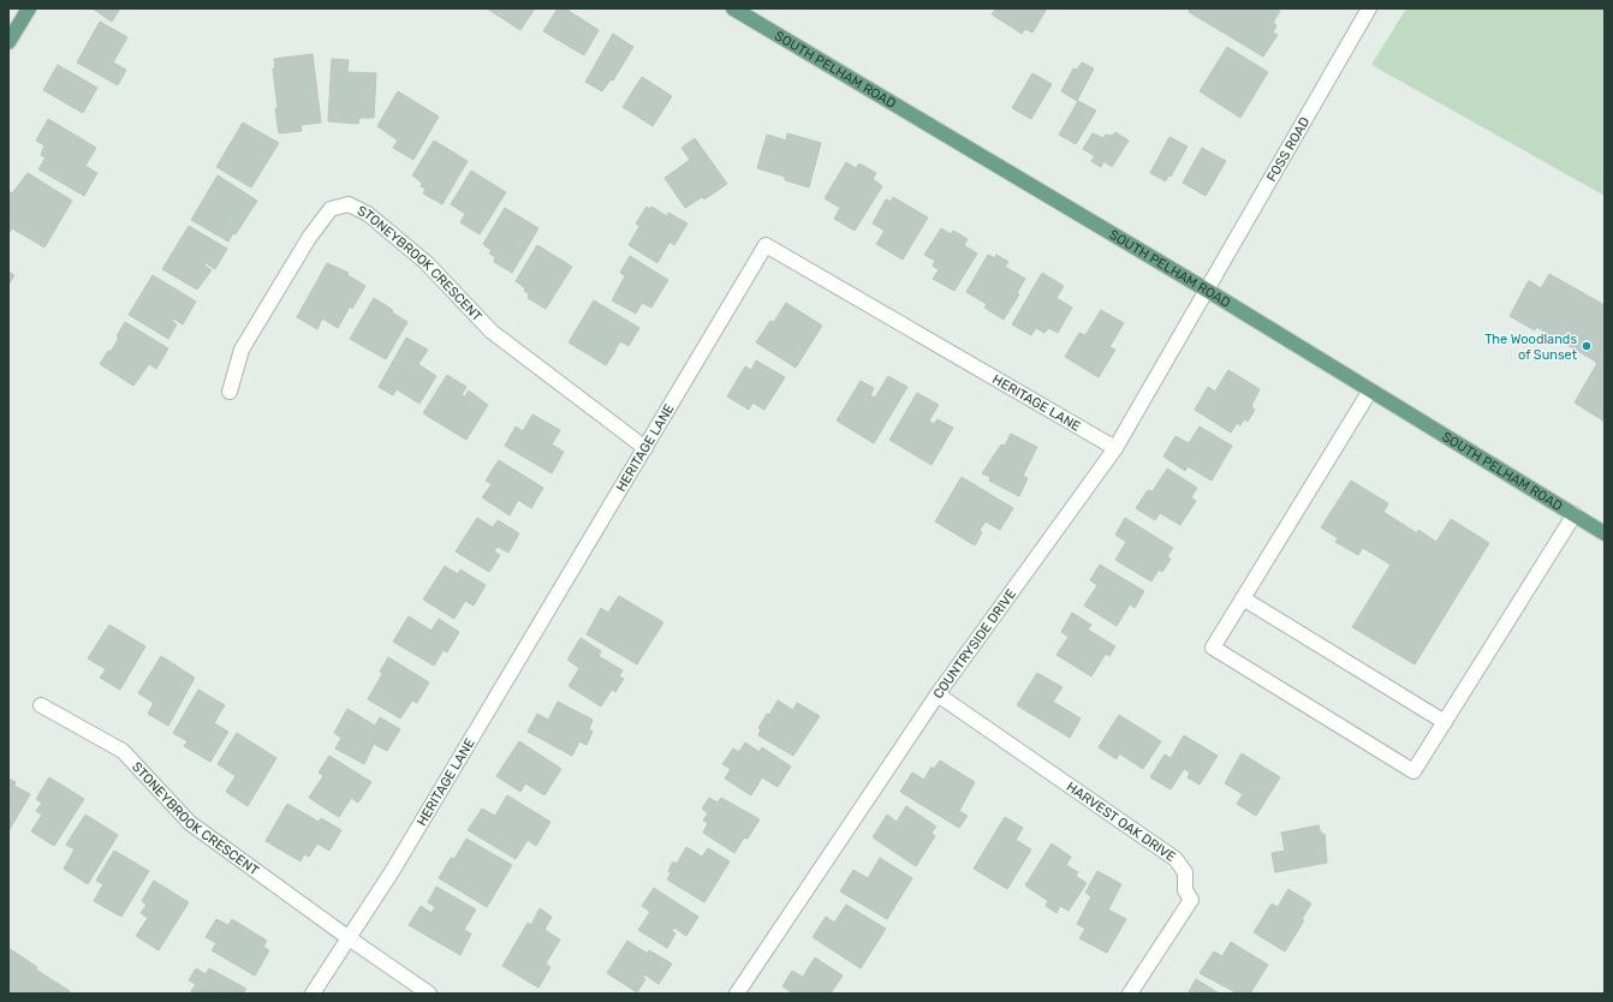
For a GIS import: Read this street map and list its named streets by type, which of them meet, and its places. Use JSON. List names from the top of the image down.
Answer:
{
  "streets": {
    "main road": ["SOUTH PELHAM ROAD"],
    "street": [
      "FOSS ROAD",
      "STONEYBROOK CRESCENT",
      "HERITAGE LANE",
      "COUNTRYSIDE DRIVE",
      "HARVEST OAK DRIVE"
    ]
  },
  "crossings": [
    ["SOUTH PELHAM ROAD", "FOSS ROAD"],
    ["SOUTH PELHAM ROAD", "COUNTRYSIDE DRIVE"],
    ["FOSS ROAD", "COUNTRYSIDE DRIVE"],
    ["STONEYBROOK CRESCENT", "HERITAGE LANE"],
    ["HERITAGE LANE", "COUNTRYSIDE DRIVE"],
    ["COUNTRYSIDE DRIVE", "HARVEST OAK DRIVE"]
  ],
  "places": ["The Woodlands of Sunset"]
}
